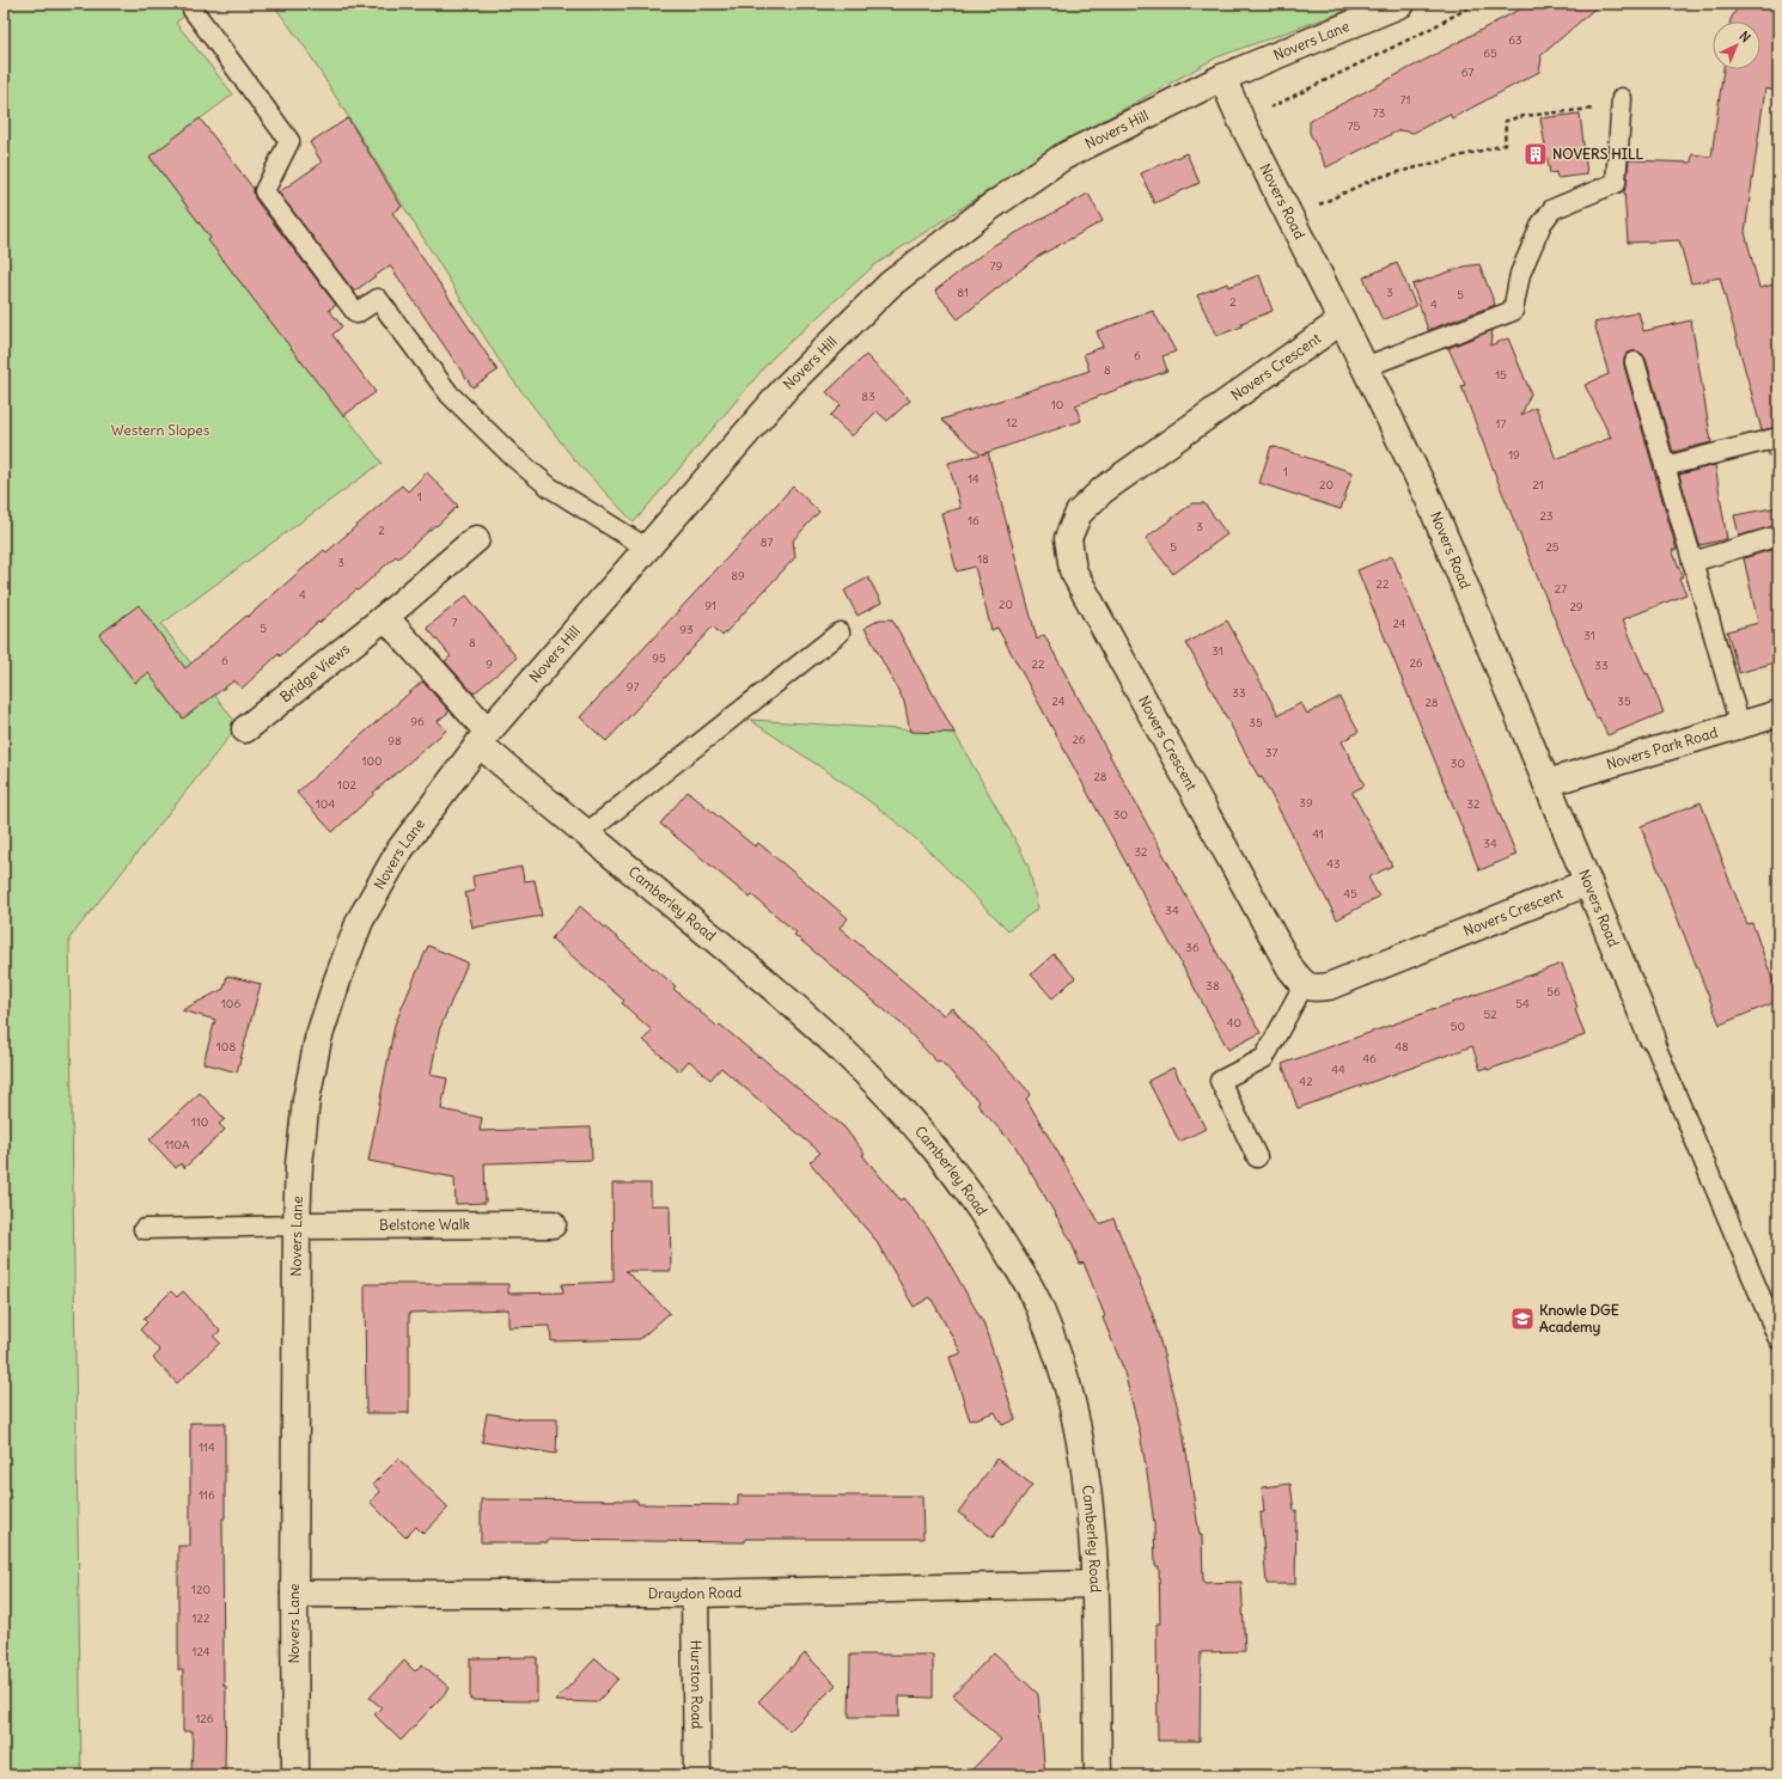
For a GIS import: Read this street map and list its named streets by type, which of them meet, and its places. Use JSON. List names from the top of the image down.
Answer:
{
  "streets": {
    "street": [
      "Novers Lane",
      "Novers Hill",
      "Novers Road",
      "Novers Crescent",
      "Bridge Views",
      "Novers Park Road",
      "Camberley Road",
      "Belstone Walk",
      "Draydon Road",
      "Hurston Road"
    ]
  },
  "crossings": [
    ["Novers Lane", "Novers Hill"],
    ["Novers Lane", "Novers Road"],
    ["Novers Lane", "Camberley Road"],
    ["Novers Lane", "Belstone Walk"],
    ["Novers Lane", "Draydon Road"],
    ["Novers Hill", "Novers Road"],
    ["Novers Hill", "Camberley Road"],
    ["Novers Road", "Novers Crescent"],
    ["Novers Road", "Novers Park Road"],
    ["Camberley Road", "Draydon Road"],
    ["Draydon Road", "Hurston Road"]
  ],
  "parks": ["Western Slopes"],
  "places": {
    "building": ["NOVERS HILL"],
    "school or university": ["Knowle DGE Academy"]
  },
  "house_numbers": [
    "63",
    "65",
    "67",
    "71",
    "73",
    "75",
    "79",
    "81",
    "3",
    "5",
    "2",
    "4",
    "6",
    "8",
    "15",
    "83",
    "10",
    "12",
    "17",
    "19",
    "1",
    "14",
    "20",
    "21",
    "1",
    "23",
    "16",
    "3",
    "2",
    "87",
    "5",
    "25",
    "18",
    "3",
    "89",
    "22",
    "27",
    "4",
    "20",
    "91",
    "29",
    "7",
    "24",
    "5",
    "93",
    "31",
    "8",
    "31",
    "95",
    "6",
    "26",
    "9",
    "22",
    "33",
    "97",
    "33",
    "24",
    "35",
    "28",
    "96",
    "35",
    "26",
    "98",
    "37",
    "100",
    "30",
    "28",
    "102",
    "39",
    "104",
    "32",
    "30",
    "41",
    "34",
    "32",
    "43",
    "45",
    "34",
    "36",
    "38",
    "56",
    "106",
    "54",
    "52",
    "40",
    "50",
    "108",
    "48",
    "46",
    "44",
    "42",
    "110",
    "110A",
    "114",
    "116",
    "120",
    "122",
    "124",
    "126"
  ],
  "north": "top right"
}
